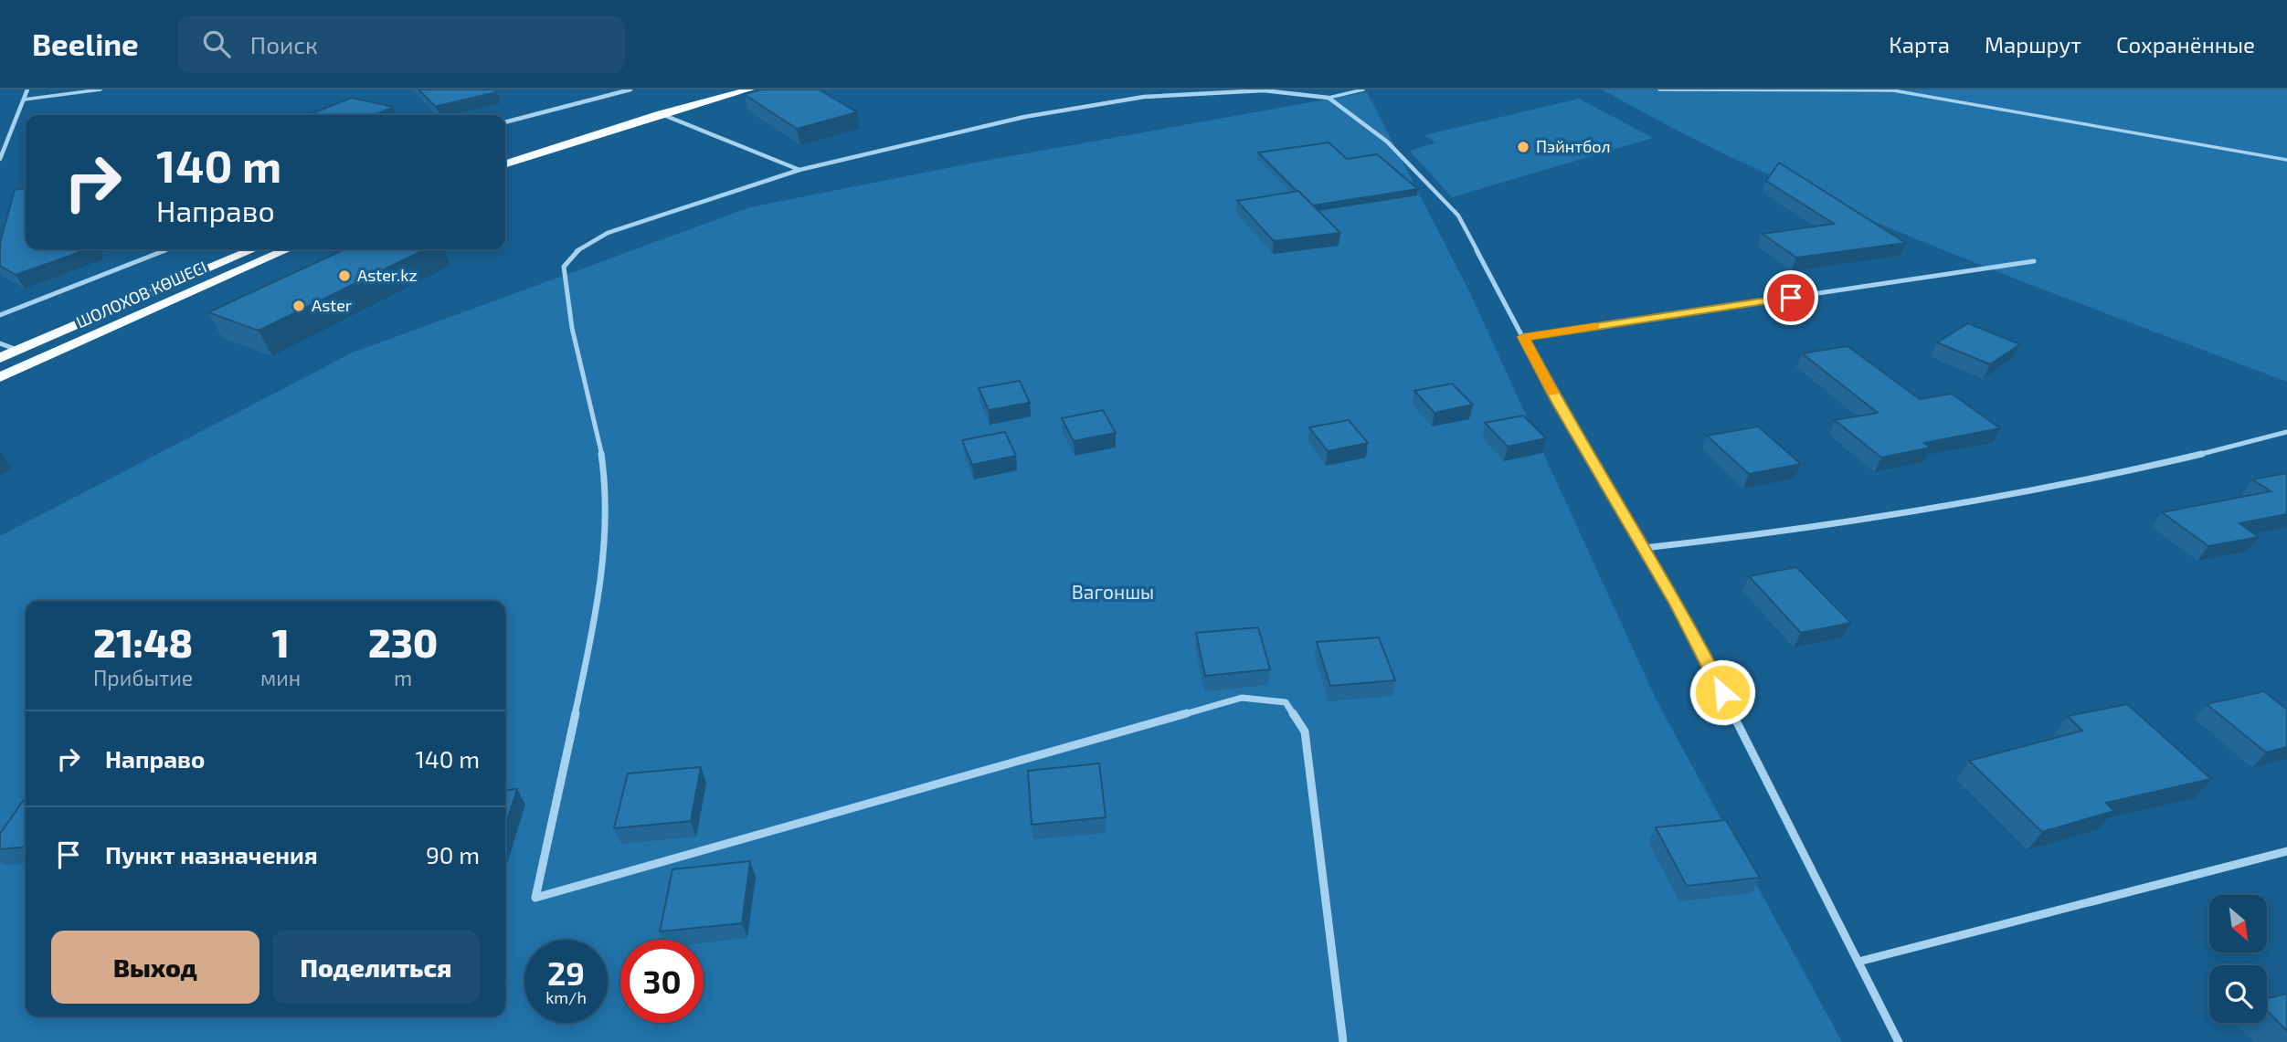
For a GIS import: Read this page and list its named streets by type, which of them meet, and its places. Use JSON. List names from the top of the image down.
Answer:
{
  "streets": {
    "highway": ["ШОЛОХОВ КӨШЕСІ"]
  },
  "parks": ["Вагоншы"],
  "places": ["Пэйнтбол", "Aster.kz", "Aster"],
  "north": "bottom right",
  "page": {
    "header": "Beeline",
    "search": "Поиск",
    "nav": ["Карта", "Маршрут", "Сохранённые"],
    "turn": ["140 m", "Направо"],
    "eta": [
      "21:48",
      "Прибытие",
      "1",
      "мин",
      "230",
      "m"
    ],
    "list": [
      {
        "name": "Направо",
        "value": "140 m"
      },
      {
        "name": "Пункт назначения",
        "value": "90 m"
      }
    ],
    "buttons": ["Выход", "Поделиться"],
    "speed": "29 km/h",
    "limit": "30"
  }
}
